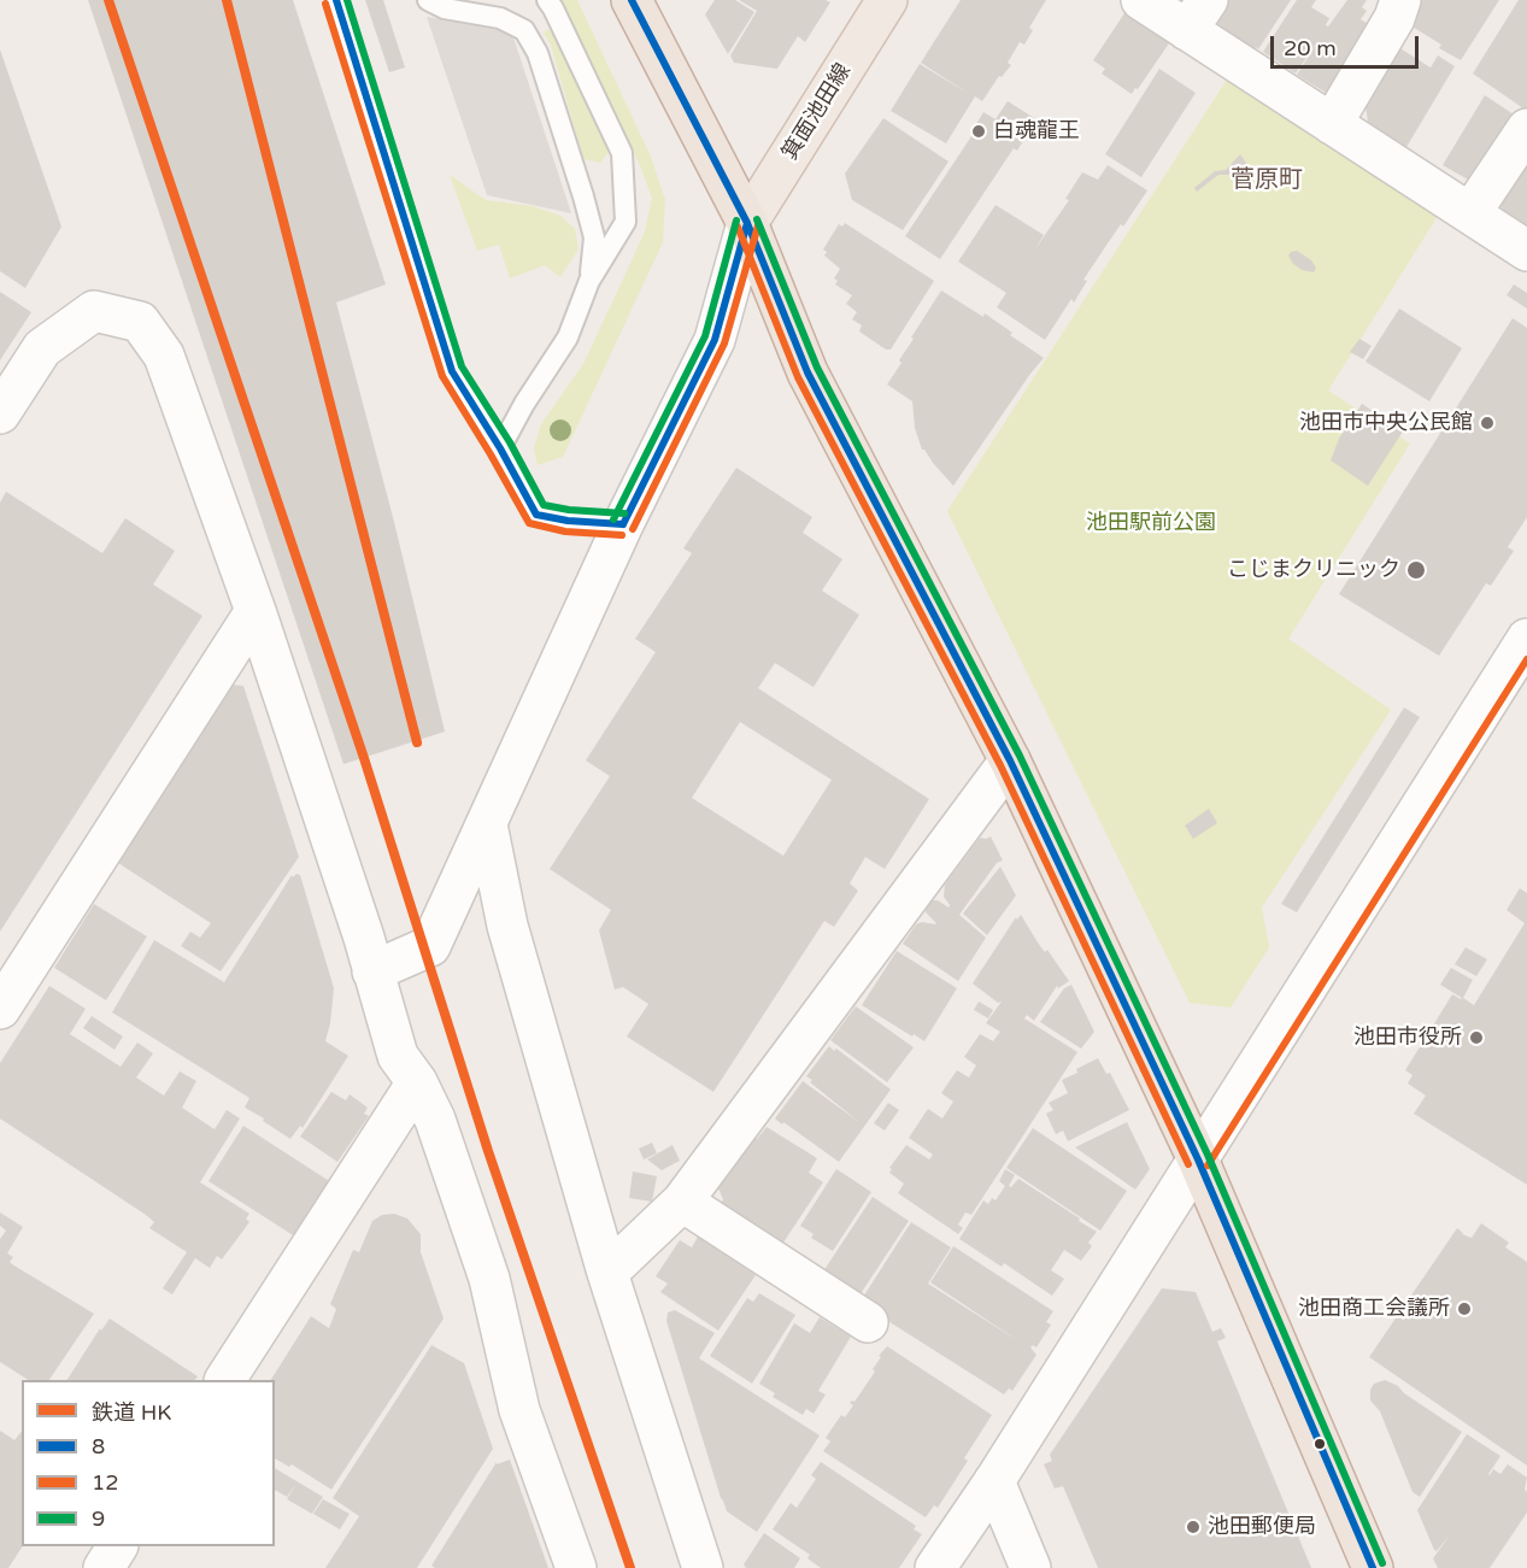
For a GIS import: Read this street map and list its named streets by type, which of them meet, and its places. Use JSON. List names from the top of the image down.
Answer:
{
  "streets": {
    "main road": ["箕面池田線"]
  },
  "districts": ["菅原町"],
  "parks": ["池田駅前公園"],
  "places": [
    "白魂龍王",
    "池田市中央公民館",
    "こじまクリニック",
    "池田市役所",
    "池田商工会議所",
    "池田郵便局"
  ],
  "lines": [
    "rail line HK",
    "transit line 8",
    "transit line 9",
    "transit line 12"
  ],
  "legend": [
    "鉄道 HK",
    "8",
    "12",
    "9"
  ],
  "scale_bar": "20 m"
}
